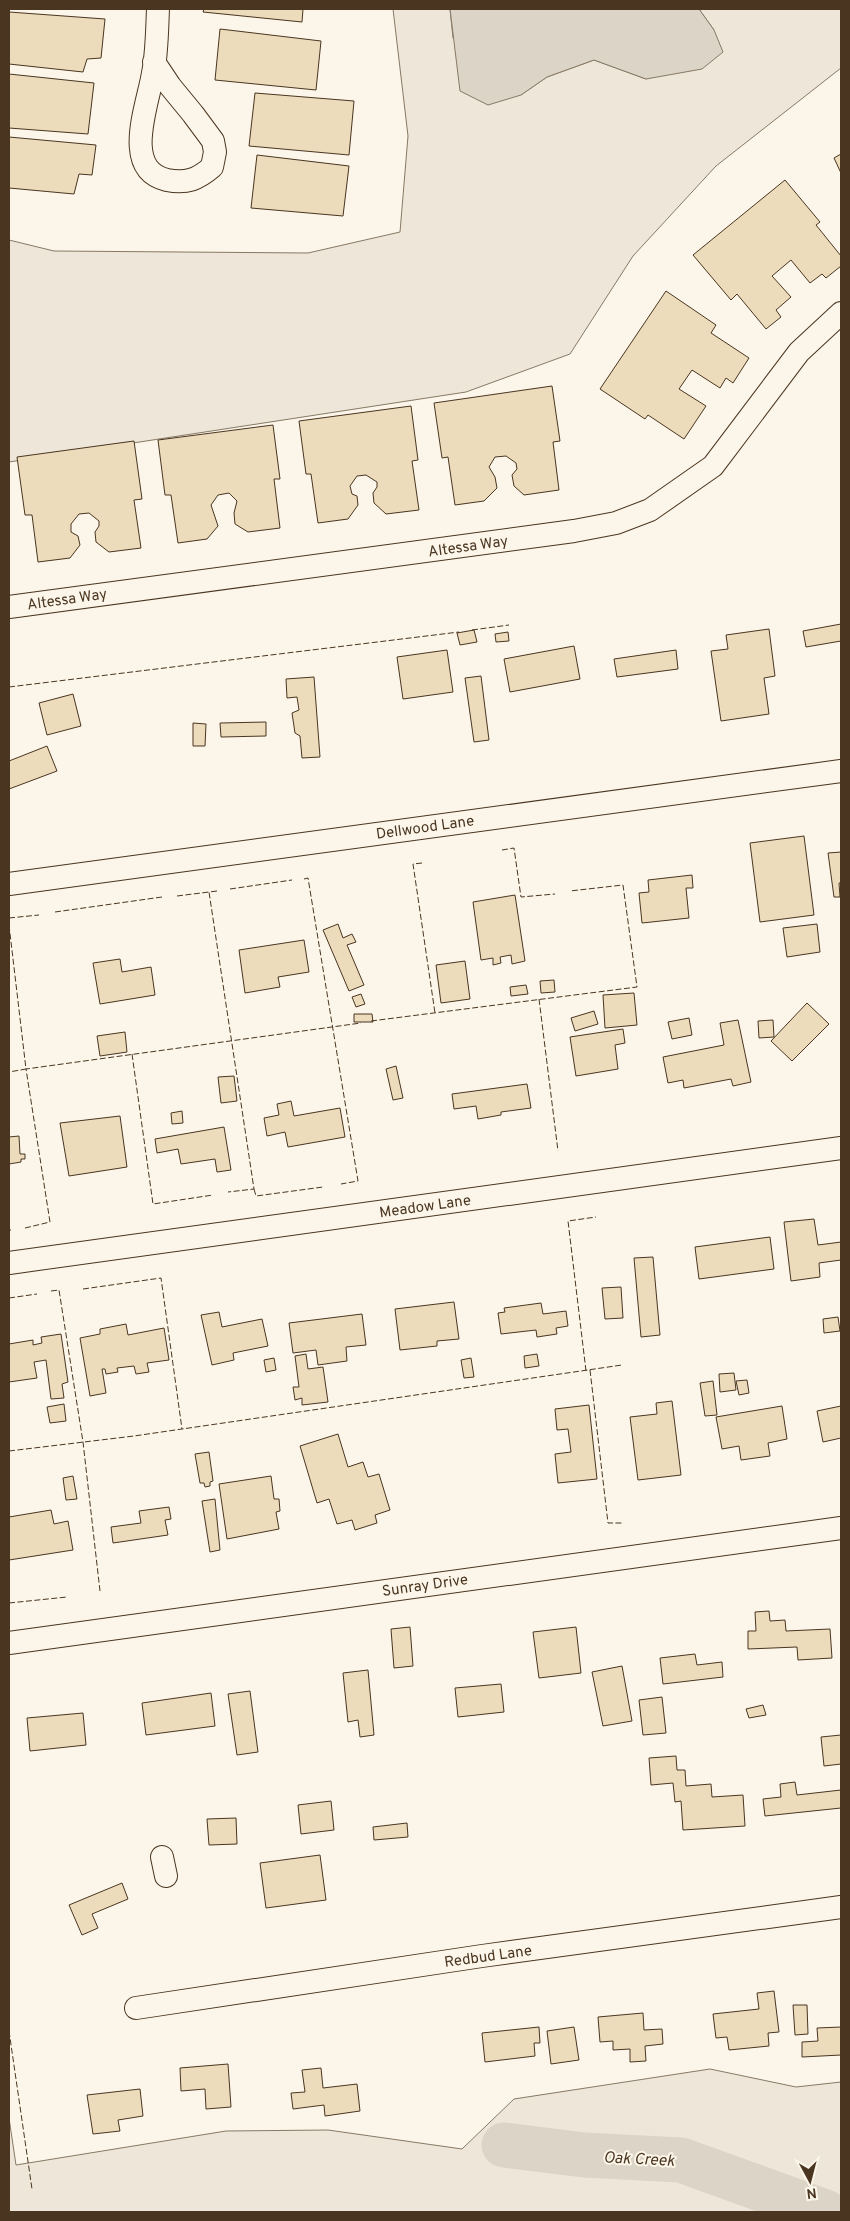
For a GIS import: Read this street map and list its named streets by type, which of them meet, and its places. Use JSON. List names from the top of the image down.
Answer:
{
  "streets": {
    "street": [
      "Altessa Way",
      "Dellwood Lane",
      "Meadow Lane",
      "Sunray Drive",
      "Redbud Lane"
    ]
  },
  "water": ["Oak Creek"],
  "north": "bottom"
}
